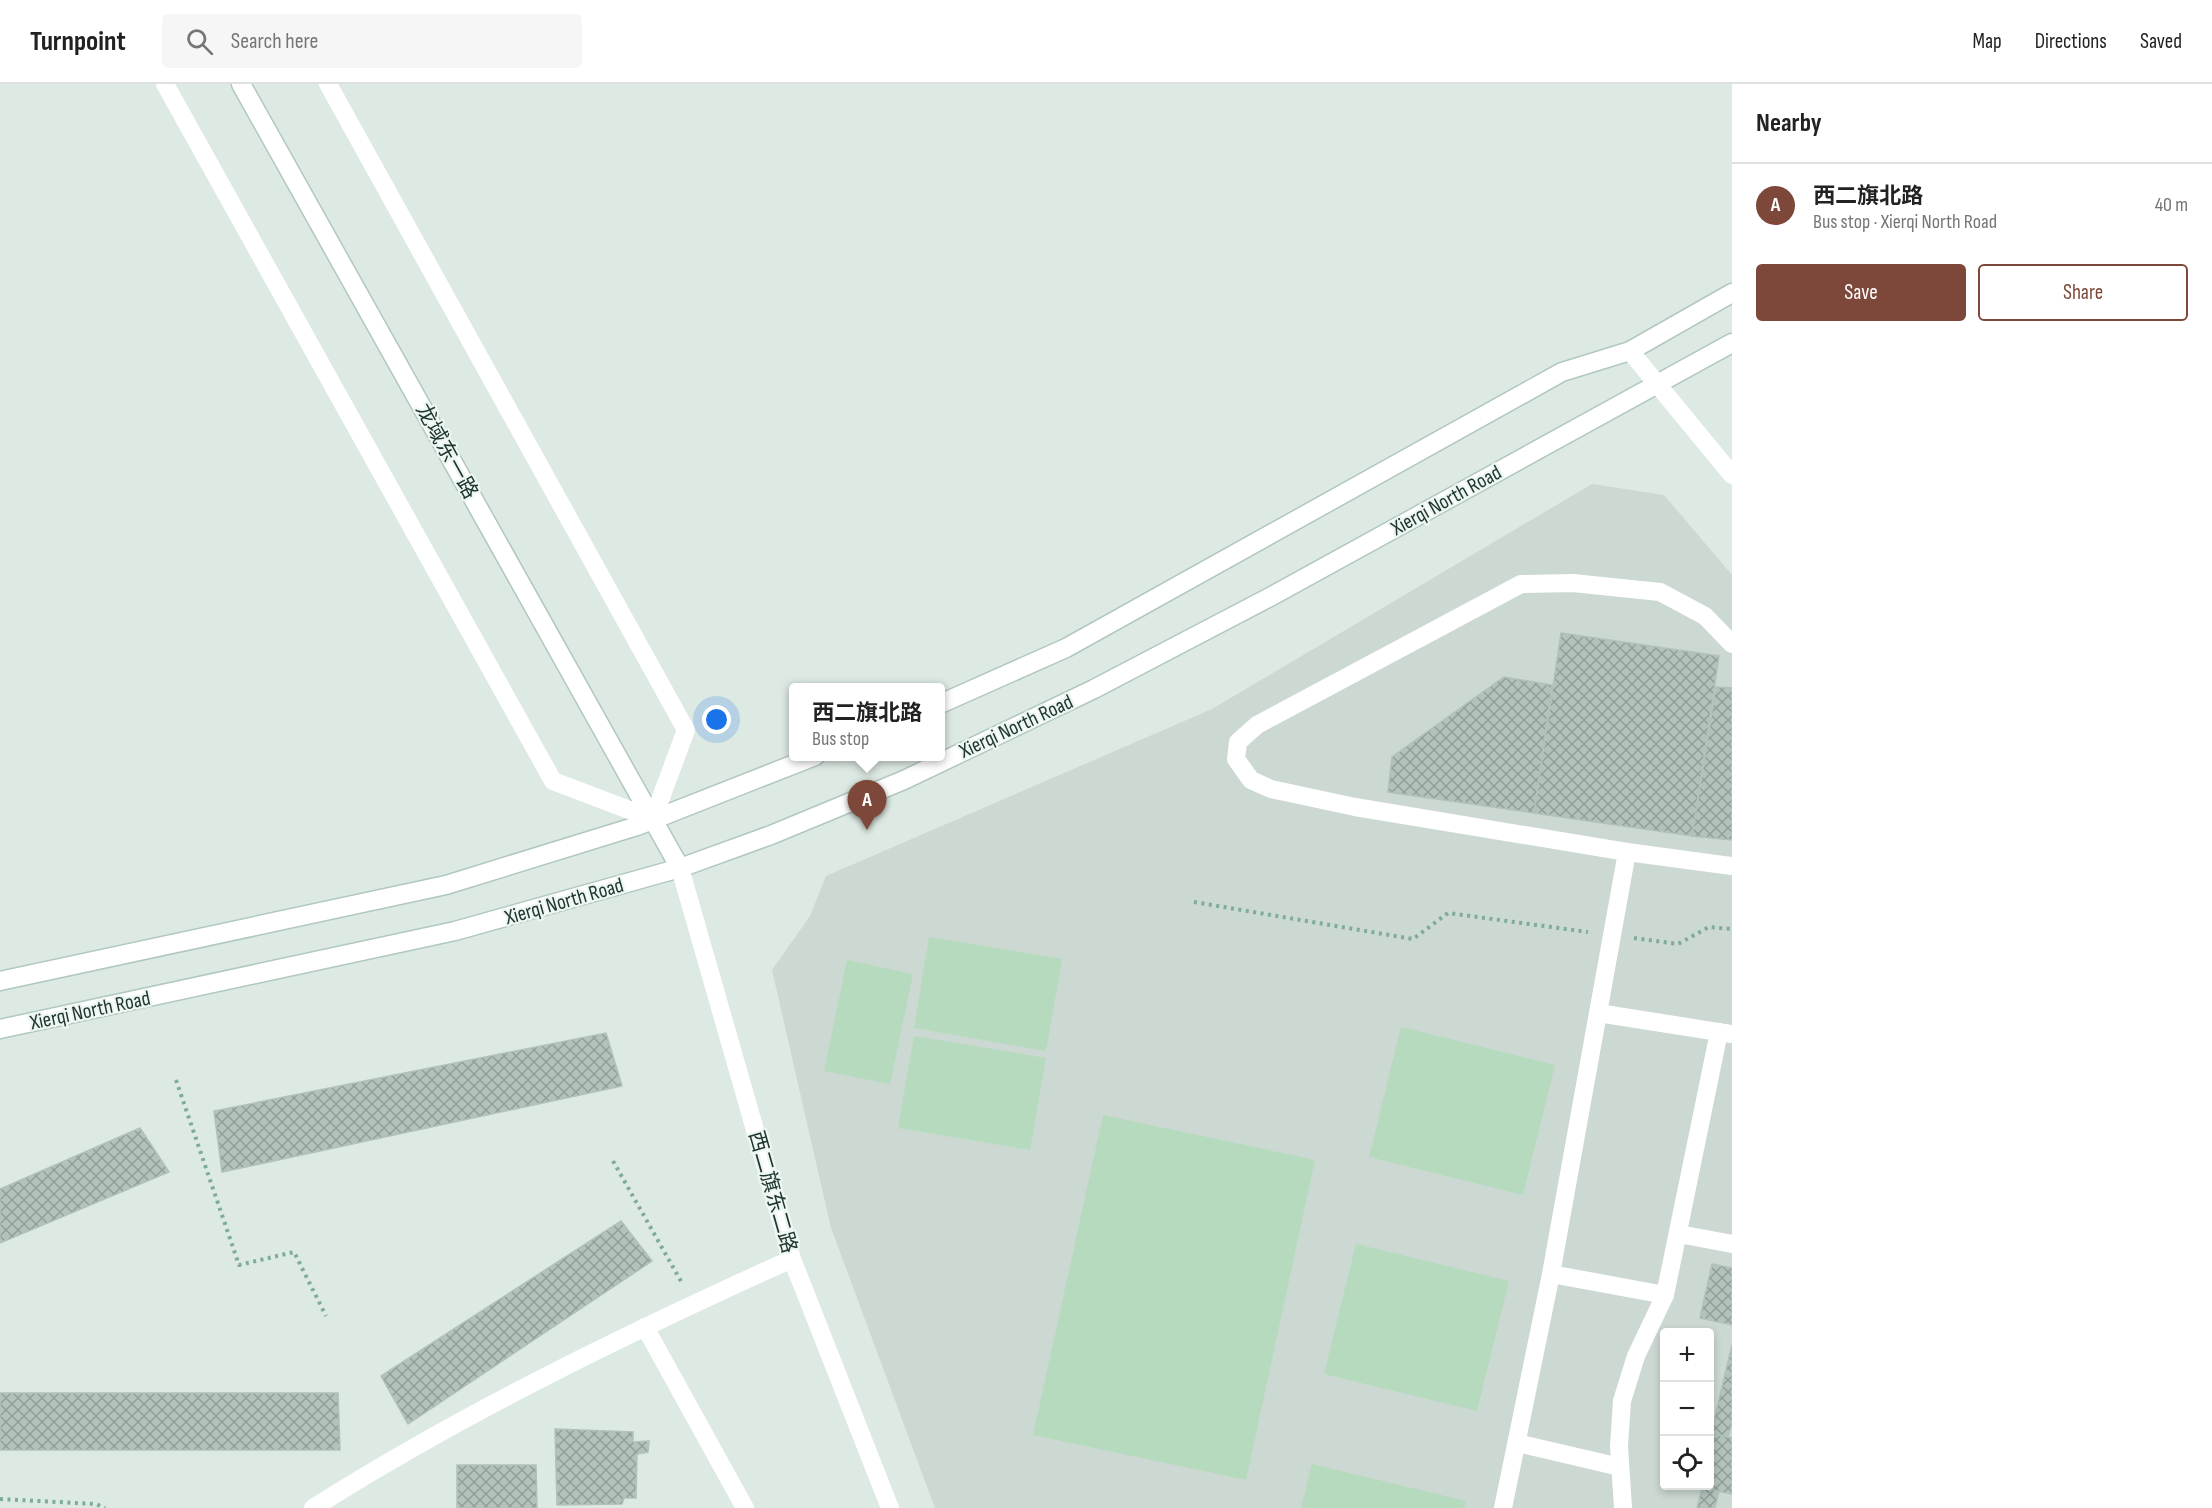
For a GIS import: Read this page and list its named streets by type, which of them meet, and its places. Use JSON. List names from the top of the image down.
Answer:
{
  "streets": {
    "street": ["龙域东一路", "Xierqi North Road", "西二旗东二路"]
  },
  "crossings": [
    ["龙域东一路", "Xierqi North Road"],
    ["龙域东一路", "西二旗东二路"],
    ["Xierqi North Road", "西二旗东二路"]
  ],
  "page": {
    "header": "Turnpoint",
    "search": "Search here",
    "nav": ["Map", "Directions", "Saved"],
    "heading": "Nearby",
    "list": [
      {
        "mark": "A",
        "name": "西二旗北路",
        "note": "Bus stop · Xierqi North Road",
        "value": "40 m"
      }
    ],
    "buttons": ["Save", "Share"],
    "popup": ["西二旗北路", "Bus stop"],
    "pins": "A",
    "map_buttons": ["+", "−"]
  }
}
